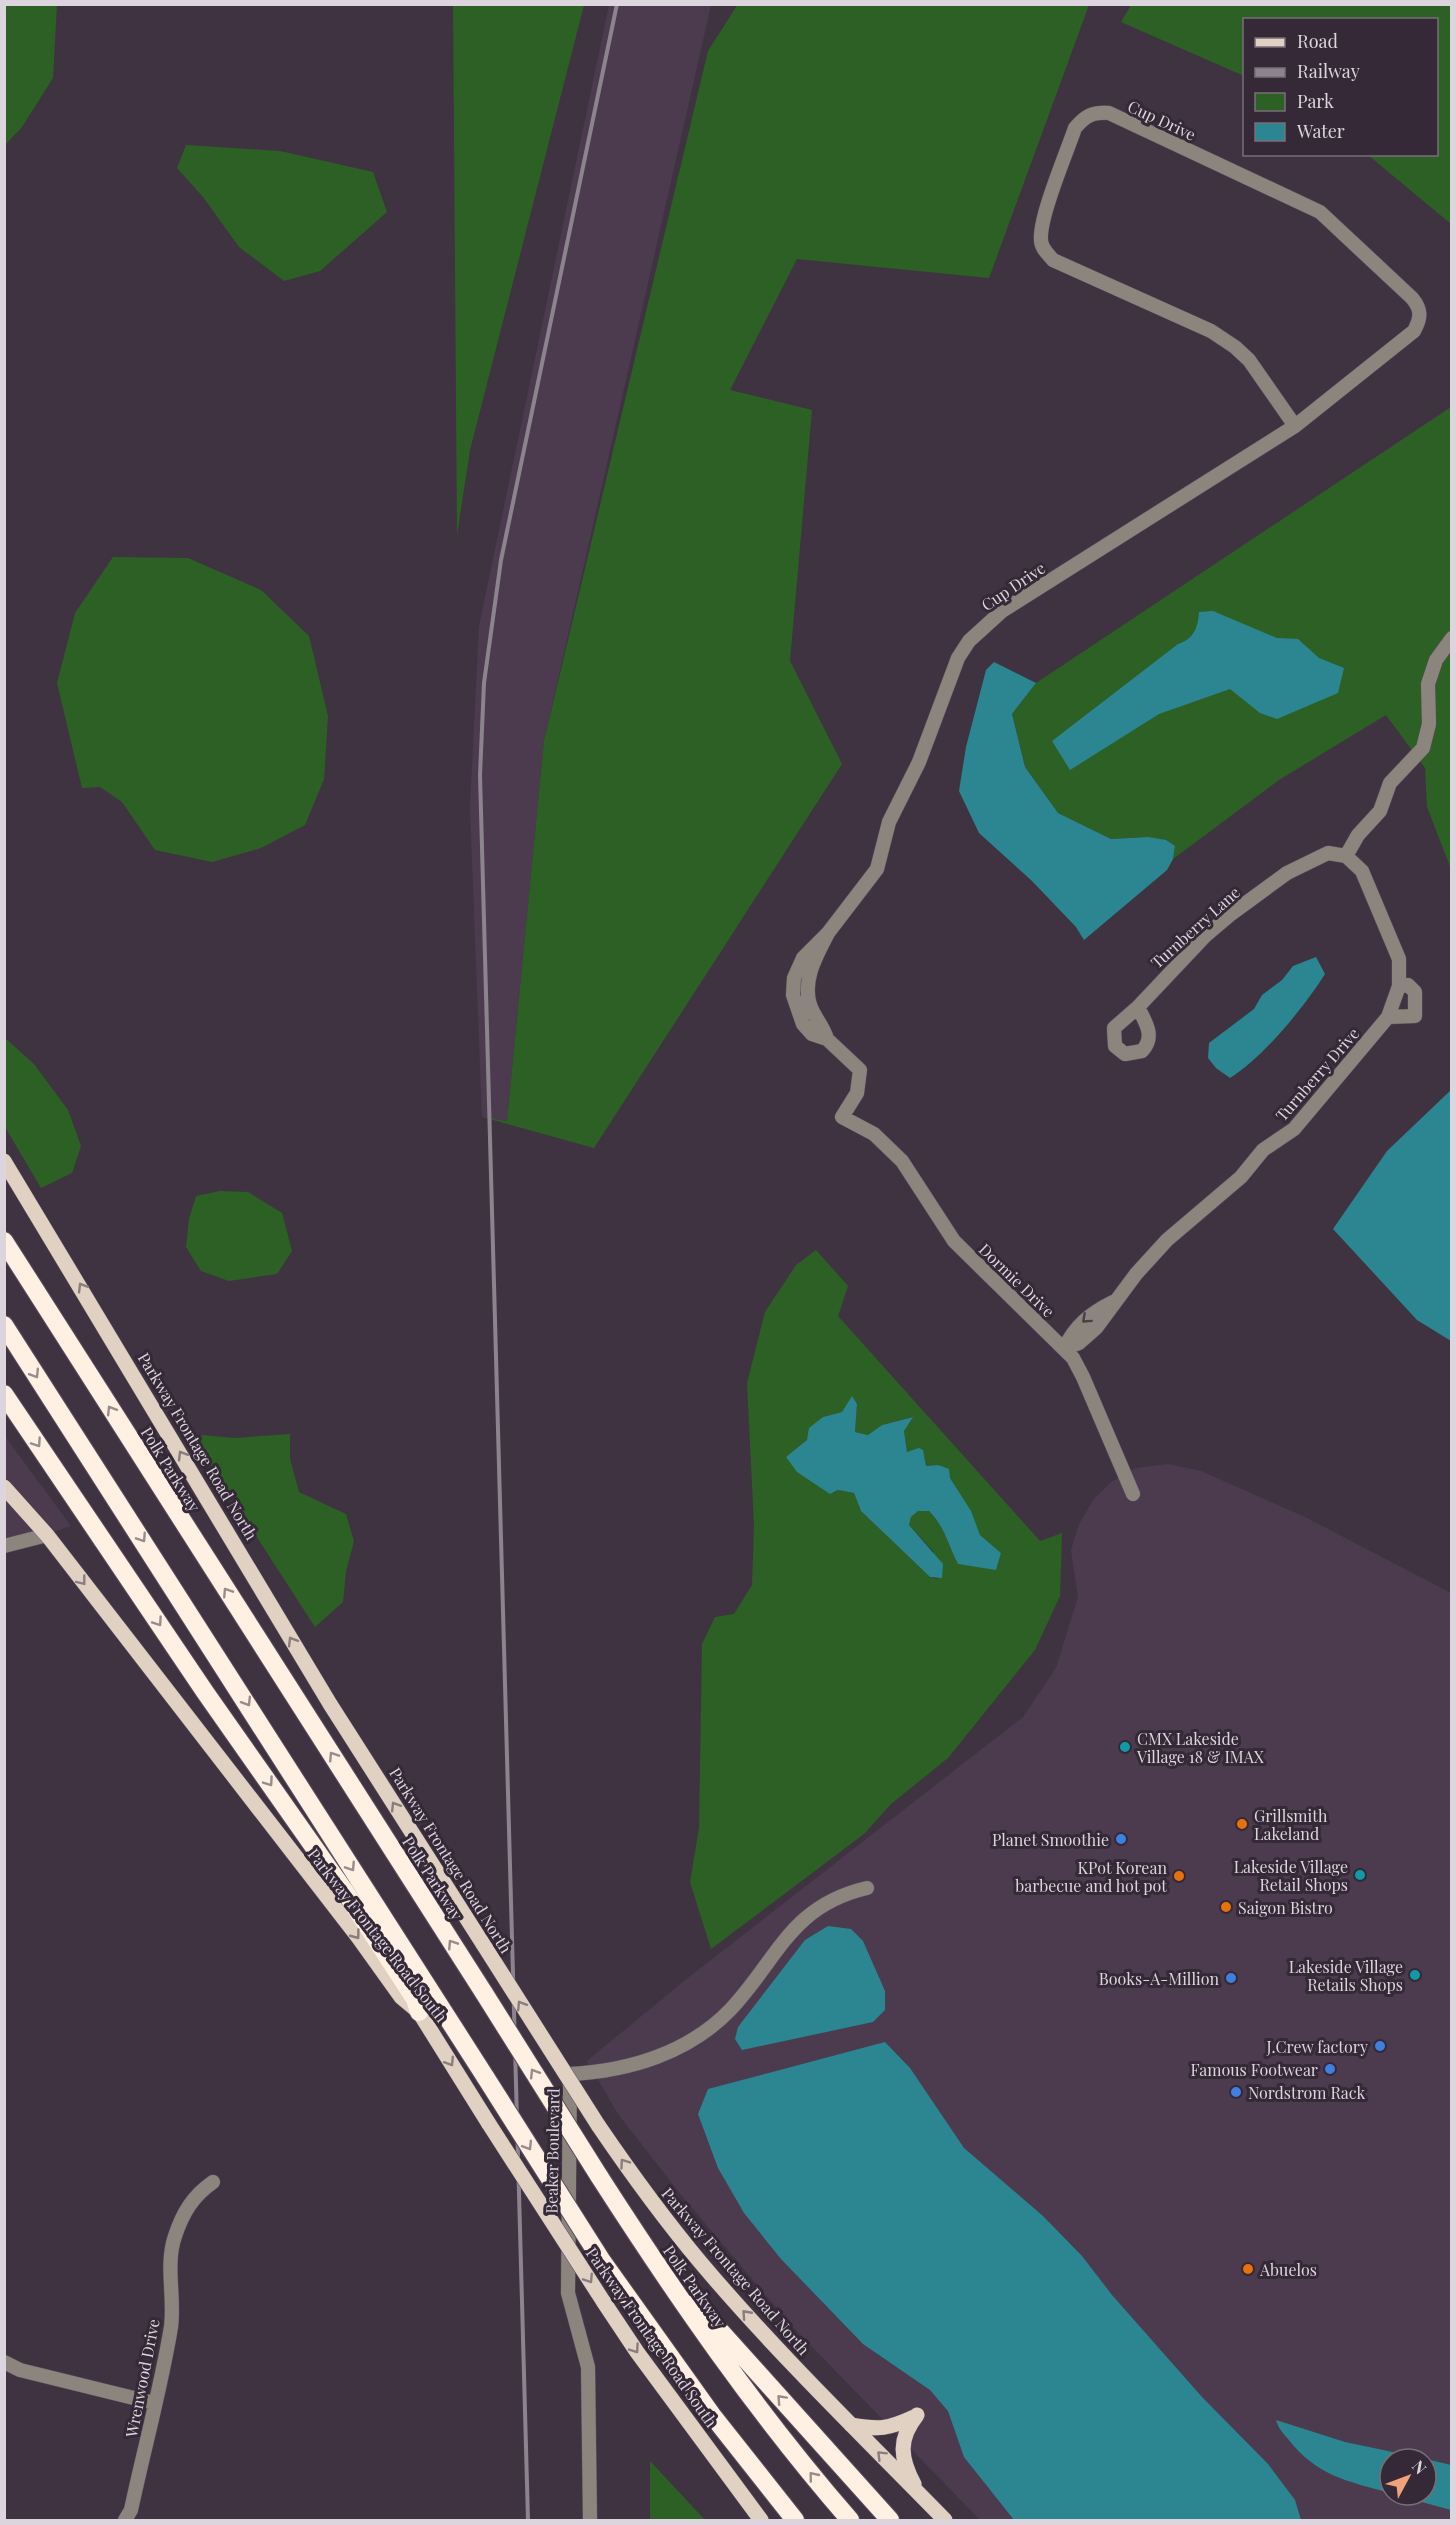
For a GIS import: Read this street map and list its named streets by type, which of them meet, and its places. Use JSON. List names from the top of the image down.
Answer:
{
  "streets": {
    "highway": ["Polk Parkway"],
    "main road": ["Parkway Frontage Road North", "Parkway Frontage Road South"],
    "street": [
      "Cup Drive",
      "Turnberry Lane",
      "Turnberry Drive",
      "Dormie Drive",
      "Beaker Boulevard",
      "Wrenwood Drive"
    ]
  },
  "crossings": [
    ["Turnberry Lane", "Turnberry Drive"],
    ["Turnberry Drive", "Dormie Drive"]
  ],
  "one_way": ["Parkway Frontage Road North", "Parkway Frontage Road South"],
  "places": [
    "CMX Lakeside Village 18 & IMAX",
    "Grillsmith Lakeland",
    "Planet Smoothie",
    "Lakeside Village Retail Shops",
    "KPot Korean barbecue and hot pot",
    "Saigon Bistro",
    "Lakeside Village Retails Shops",
    "Books-A-Million",
    "J.Crew factory",
    "Famous Footwear",
    "Nordstrom Rack",
    "Abuelos"
  ],
  "legend": [
    "Road",
    "Railway",
    "Park",
    "Water"
  ],
  "north": "top right"
}
